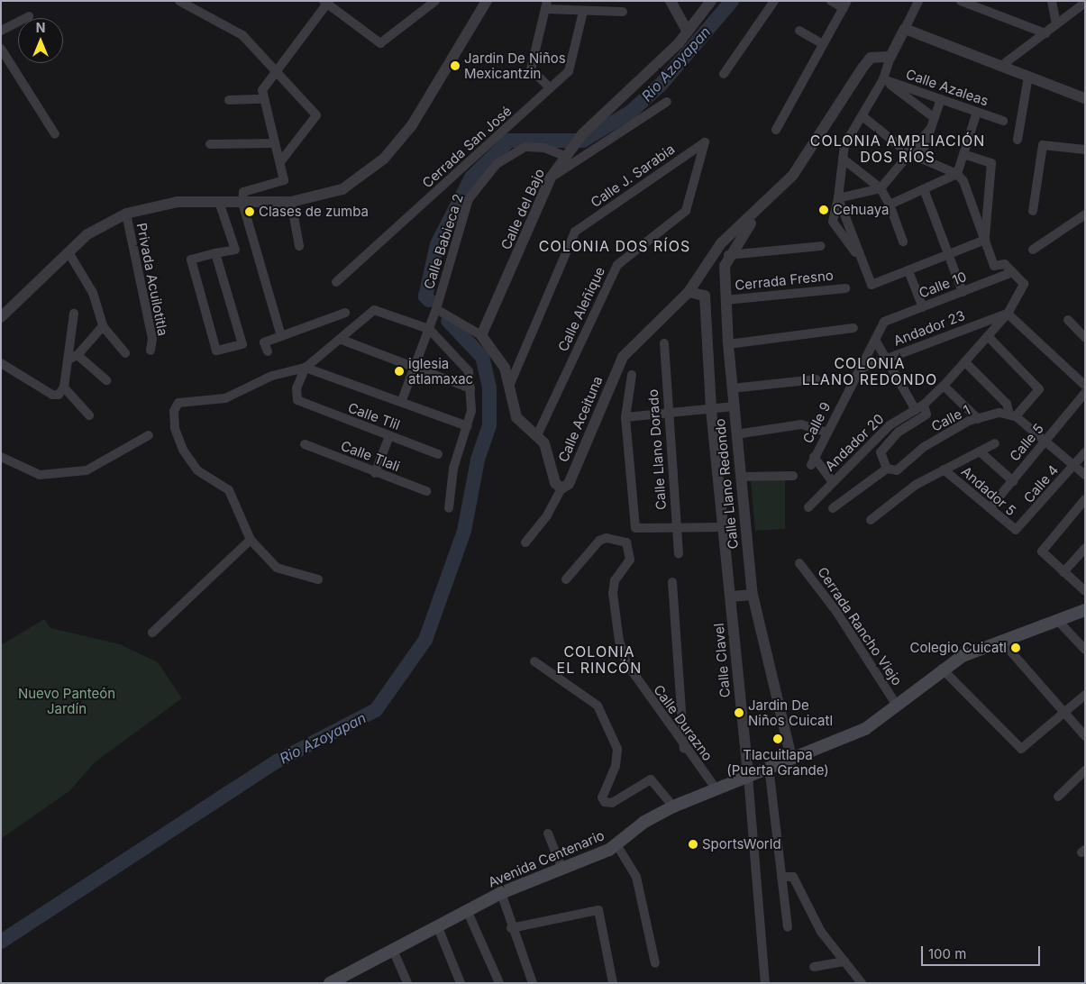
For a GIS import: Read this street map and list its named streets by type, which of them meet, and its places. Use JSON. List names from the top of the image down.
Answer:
{
  "streets": {
    "main road": ["Avenida Centenario"],
    "street": [
      "Calle Azaleas",
      "Cerrada San José",
      "Calle J. Sarabia",
      "Calle del Bajo",
      "Calle Babieca 2",
      "Privada Acuilotitla",
      "Cerrada Fresno",
      "Calle 10",
      "Calle Aleñique",
      "Andador 23",
      "Calle Tlil",
      "Calle 1",
      "Calle Aceituna",
      "Calle 9",
      "Andador 20",
      "Calle 5",
      "Calle Llano Dorado",
      "Calle Tlali",
      "Calle Llano Redondo",
      "Calle 4",
      "Andador 5",
      "Cerrada Rancho Viejo",
      "Calle Clavel",
      "Calle Durazno"
    ]
  },
  "crossings": [
    ["Calle J. Sarabia", "Calle Aleñique"],
    ["Calle del Bajo", "Calle Babieca 2"],
    ["Cerrada Fresno", "Calle Llano Redondo"],
    ["Calle 10", "Calle 9"],
    ["Calle 10", "Andador 20"],
    ["Andador 23", "Calle 9"],
    ["Andador 23", "Andador 20"],
    ["Calle Aceituna", "Calle Llano Redondo"],
    ["Calle 9", "Andador 20"],
    ["Calle 5", "Andador 5"],
    ["Calle Llano Redondo", "Calle Clavel"],
    ["Calle Llano Redondo", "Avenida Centenario"],
    ["Calle 4", "Andador 5"],
    ["Cerrada Rancho Viejo", "Avenida Centenario"],
    ["Calle Clavel", "Avenida Centenario"],
    ["Calle Durazno", "Avenida Centenario"]
  ],
  "districts": [
    "COLONIA AMPLIACIÓN DOS RÍOS",
    "COLONIA DOS RÍOS",
    "COLONIA LLANO REDONDO",
    "COLONIA EL RINCÓN"
  ],
  "water": ["Rio Azoyapan"],
  "parks": ["Nuevo Panteón Jardín"],
  "places": [
    "Jardin De Niños Mexicantzin",
    "Cehuaya",
    "Clases de zumba",
    "iglesia atlamaxac",
    "Colegio Cuicatl",
    "Jardin De Niños Cuicatl",
    "Tlacuitlapa (Puerta Grande)",
    "SportsWorld"
  ],
  "scale_bar": "100 m",
  "north": "top"
}
